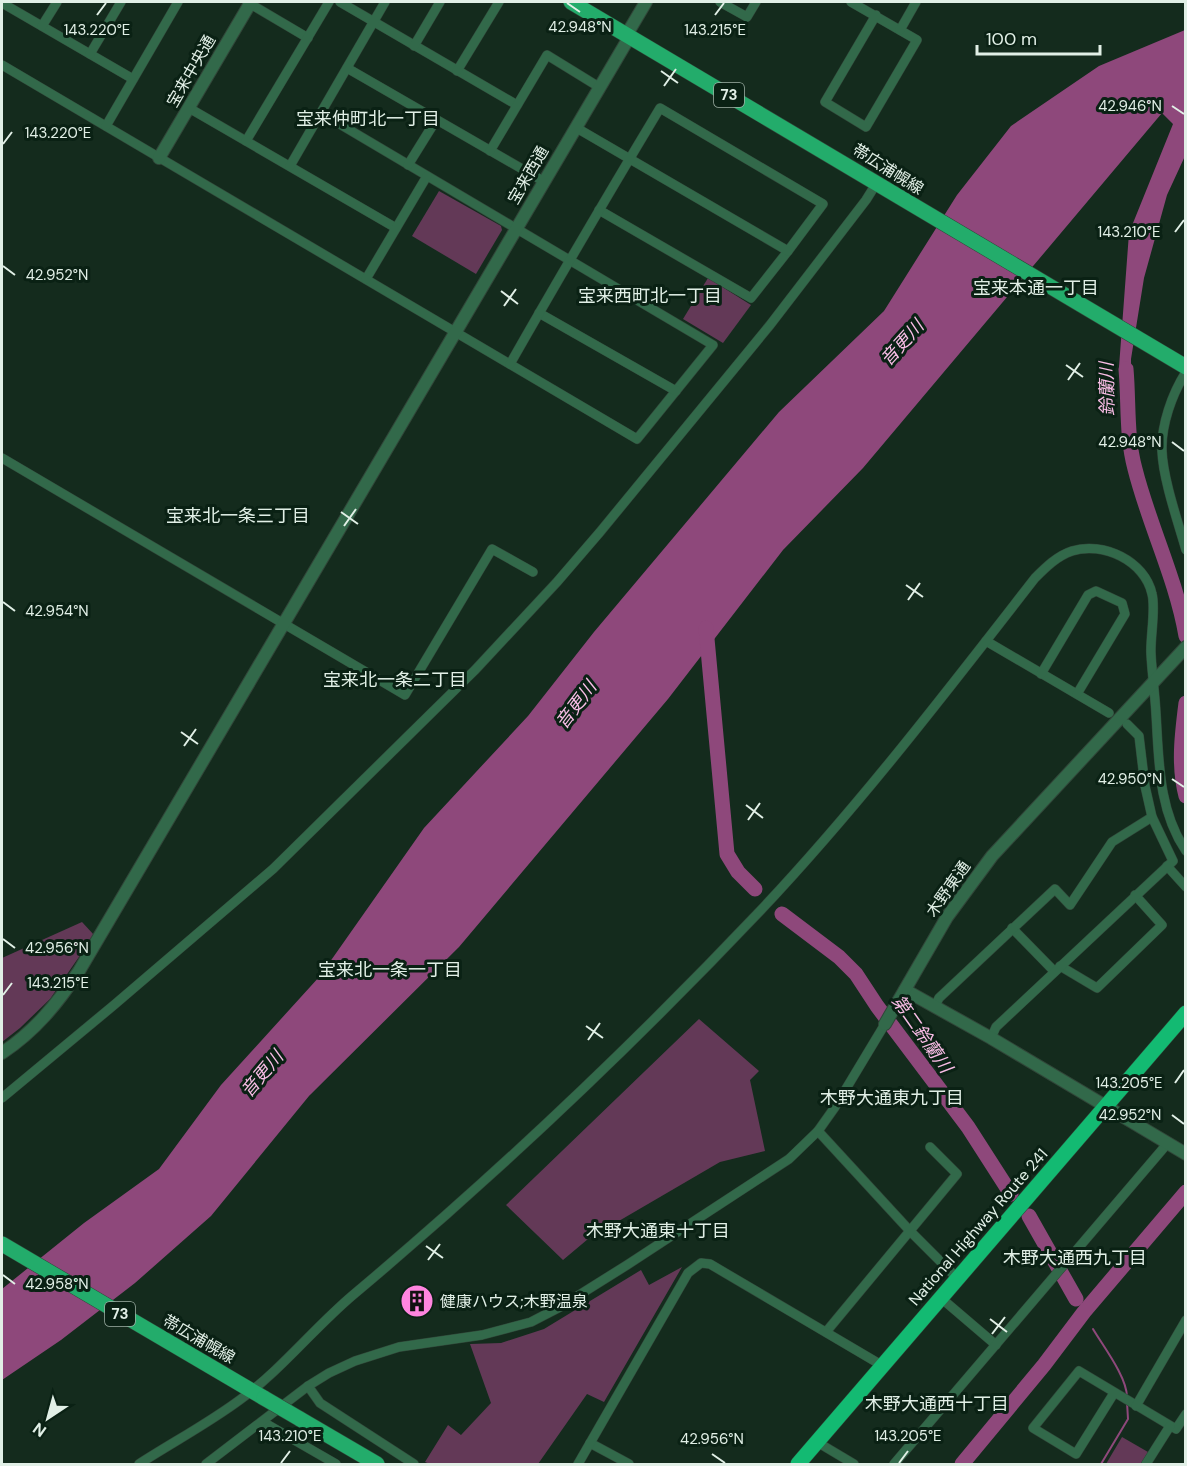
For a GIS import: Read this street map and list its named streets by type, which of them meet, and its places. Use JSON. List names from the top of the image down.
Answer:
{
  "streets": {
    "highway": ["National Highway Route 241"],
    "main road": ["73", "帯広浦幌線"],
    "street": ["宝来中央通", "宝来西通", "木野東通"]
  },
  "crossings": [
    ["帯広浦幌線", "宝来西通"]
  ],
  "districts": [
    "宝来仲町北一丁目",
    "宝来本通一丁目",
    "宝来西町北一丁目",
    "宝来北一条三丁目",
    "宝来北一条二丁目",
    "宝来北一条一丁目",
    "木野大通東九丁目",
    "木野大通東十丁目",
    "木野大通西九丁目",
    "木野大通西十丁目"
  ],
  "water": ["音更川", "鈴蘭川", "第二鈴蘭川"],
  "places": {
    "building": ["健康ハウス;木野温泉"]
  },
  "scale_bar": "100 m",
  "north": "bottom left",
  "coordinates": [
    "42.948°N",
    "143.220°E",
    "143.215°E",
    "42.946°N",
    "143.210°E",
    "42.952°N",
    "42.954°N",
    "42.950°N",
    "42.956°N",
    "143.205°E",
    "42.958°N"
  ]
}
